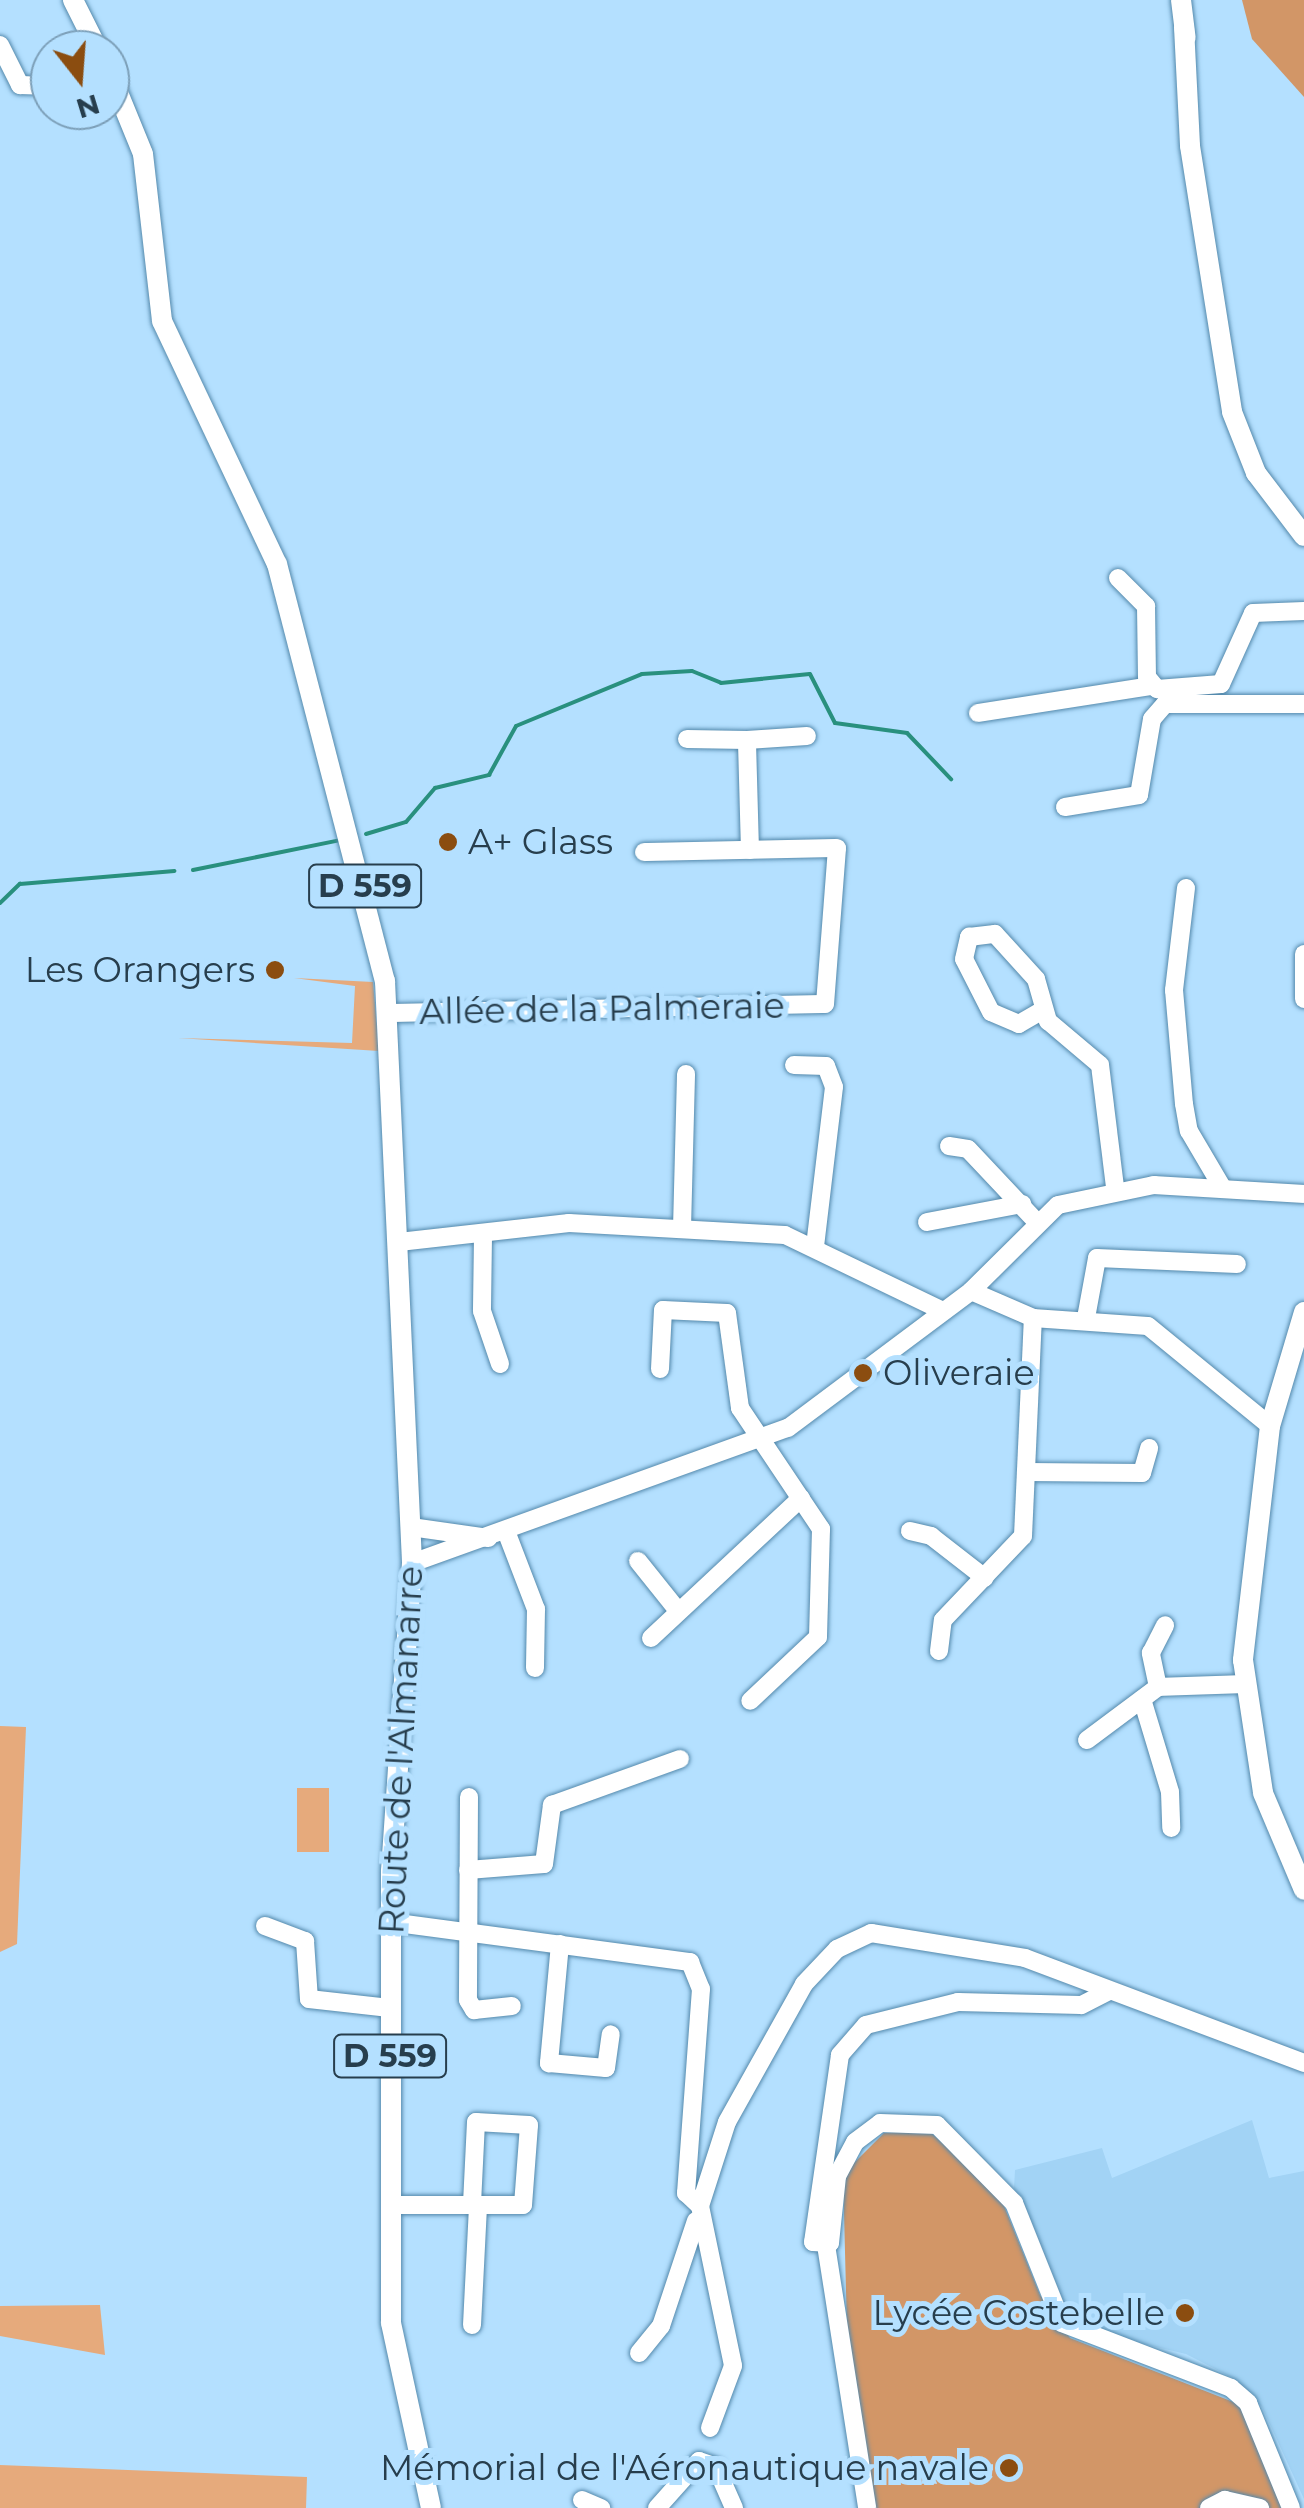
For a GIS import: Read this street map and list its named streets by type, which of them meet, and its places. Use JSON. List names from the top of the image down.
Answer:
{
  "streets": {
    "main road": ["D 559", "Route de l'Almanarre"],
    "street": ["Allée de la Palmeraie"]
  },
  "crossings": [
    ["D 559", "Allée de la Palmeraie"],
    ["D 559", "Route de l'Almanarre"]
  ],
  "places": [
    "A+ Glass",
    "Les Orangers",
    "Oliveraie",
    "Lycée Costebelle",
    "Mémorial de l'Aéronautique navale"
  ],
  "north": "bottom"
}
